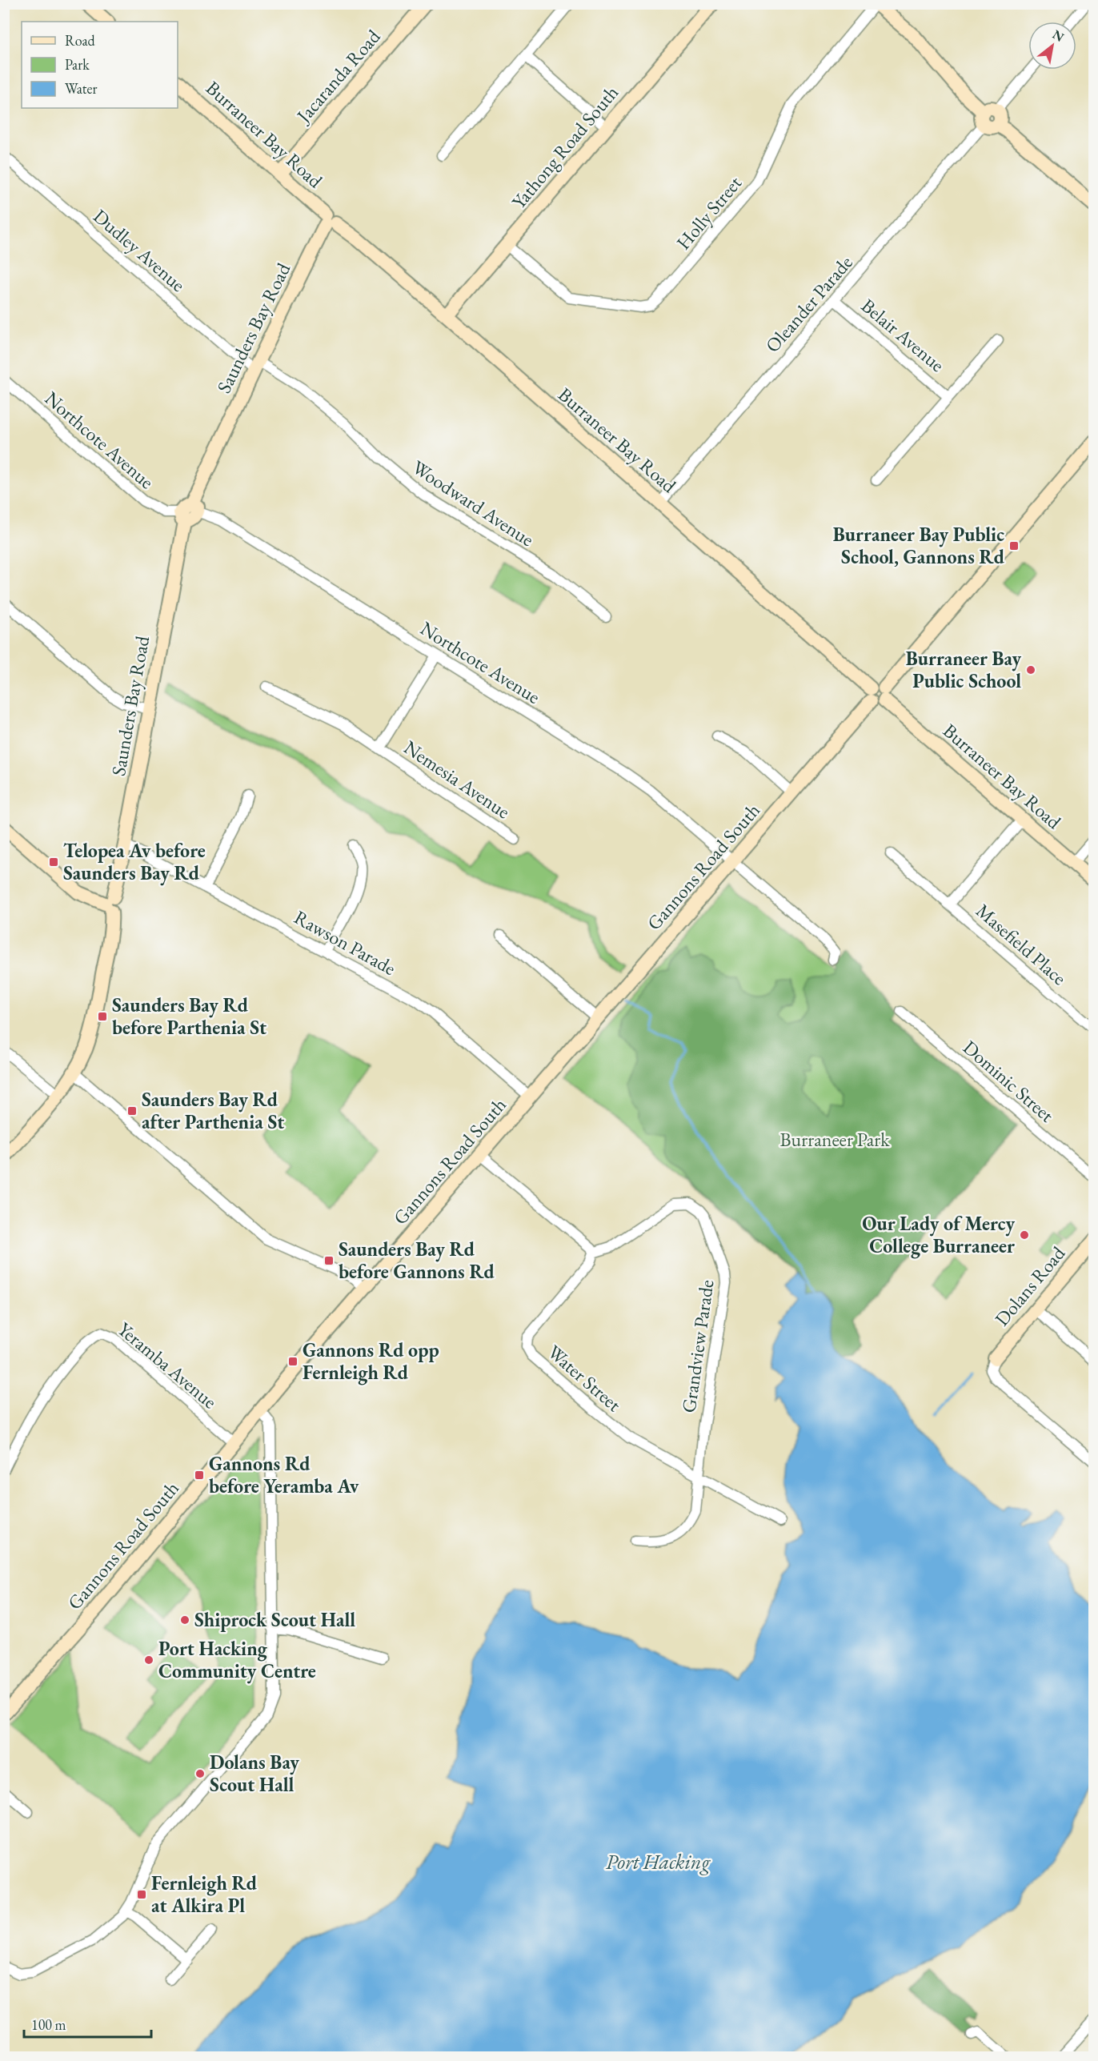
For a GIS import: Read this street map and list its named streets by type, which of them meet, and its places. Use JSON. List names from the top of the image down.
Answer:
{
  "streets": {
    "street": [
      "Jacaranda Road",
      "Burraneer Bay Road",
      "Yathong Road South",
      "Holly Street",
      "Dudley Avenue",
      "Oleander Parade",
      "Saunders Bay Road",
      "Belair Avenue",
      "Northcote Avenue",
      "Woodward Avenue",
      "Nemesia Avenue",
      "Gannons Road South",
      "Rawson Parade",
      "Masefield Place",
      "Dominic Street",
      "Dolans Road",
      "Grandview Parade",
      "Yeramba Avenue",
      "Water Street"
    ]
  },
  "crossings": [
    ["Jacaranda Road", "Burraneer Bay Road"],
    ["Burraneer Bay Road", "Yathong Road South"],
    ["Burraneer Bay Road", "Oleander Parade"],
    ["Burraneer Bay Road", "Saunders Bay Road"],
    ["Burraneer Bay Road", "Gannons Road South"],
    ["Burraneer Bay Road", "Masefield Place"],
    ["Yathong Road South", "Holly Street"],
    ["Dudley Avenue", "Saunders Bay Road"],
    ["Dudley Avenue", "Woodward Avenue"],
    ["Oleander Parade", "Belair Avenue"],
    ["Saunders Bay Road", "Northcote Avenue"],
    ["Saunders Bay Road", "Woodward Avenue"],
    ["Saunders Bay Road", "Rawson Parade"],
    ["Northcote Avenue", "Nemesia Avenue"],
    ["Northcote Avenue", "Gannons Road South"],
    ["Gannons Road South", "Rawson Parade"],
    ["Gannons Road South", "Yeramba Avenue"],
    ["Grandview Parade", "Water Street"]
  ],
  "water": ["Port Hacking"],
  "parks": ["Burraneer Park"],
  "places": {
    "transit": [
      "Burraneer Bay Public School, Gannons Rd",
      "Telopea Av before Saunders Bay Rd",
      "Saunders Bay Rd before Parthenia St",
      "Saunders Bay Rd after Parthenia St",
      "Saunders Bay Rd before Gannons Rd",
      "Gannons Rd opp Fernleigh Rd",
      "Gannons Rd before Yeramba Av",
      "Fernleigh Rd at Alkira Pl"
    ],
    "other": [
      "Burraneer Bay Public School",
      "Our Lady of Mercy College Burraneer",
      "Shiprock Scout Hall",
      "Port Hacking Community Centre",
      "Dolans Bay Scout Hall"
    ]
  },
  "legend": ["Road", "Park", "Water"],
  "scale_bar": "100 m",
  "north": "top right"
}
